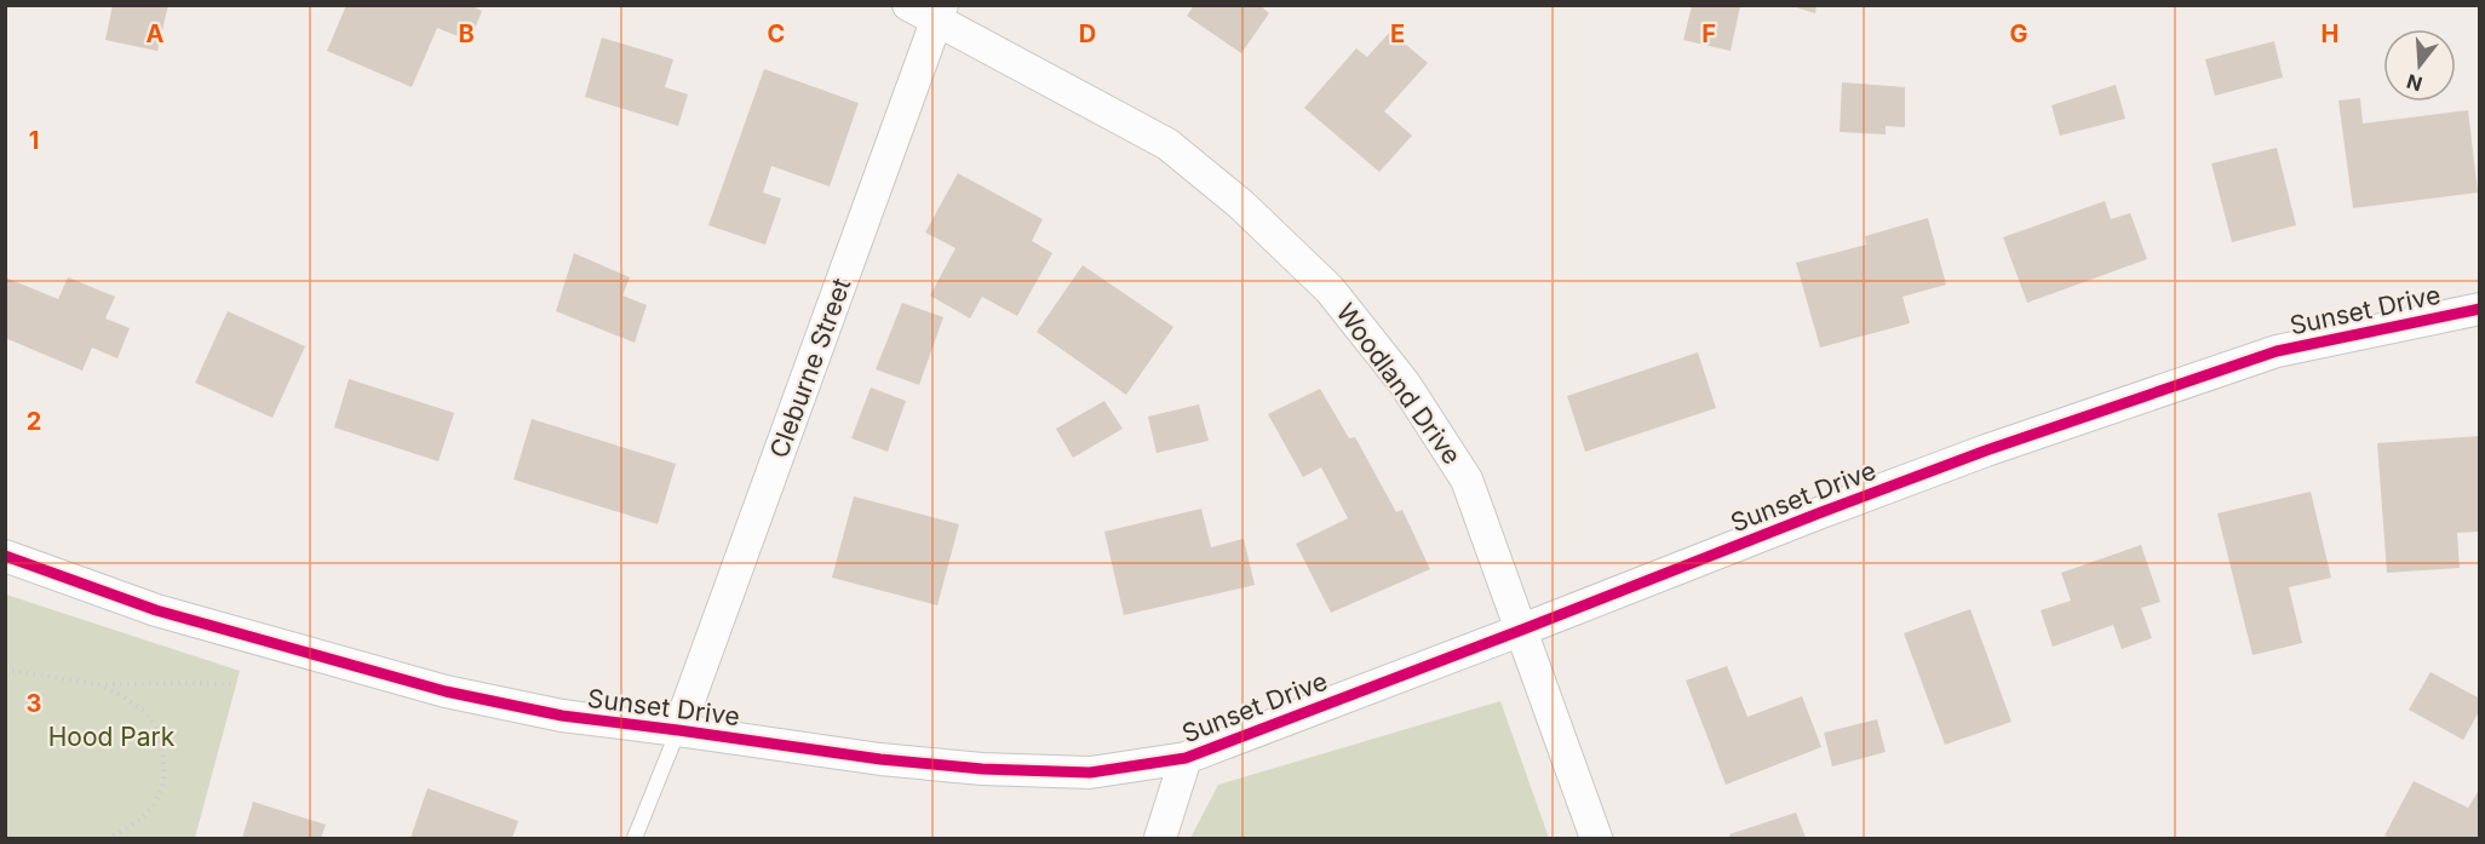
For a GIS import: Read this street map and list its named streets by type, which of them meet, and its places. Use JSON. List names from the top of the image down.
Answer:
{
  "streets": {
    "street": ["Sunset Drive", "Cleburne Street", "Woodland Drive"]
  },
  "crossings": [
    ["Sunset Drive", "Cleburne Street"],
    ["Sunset Drive", "Woodland Drive"],
    ["Cleburne Street", "Woodland Drive"]
  ],
  "parks": ["Hood Park"],
  "north": "bottom",
  "grid": {
    "columns": [
      "A",
      "B",
      "C",
      "D",
      "E",
      "F",
      "G",
      "H"
    ],
    "rows": ["1", "2", "3"]
  }
}
